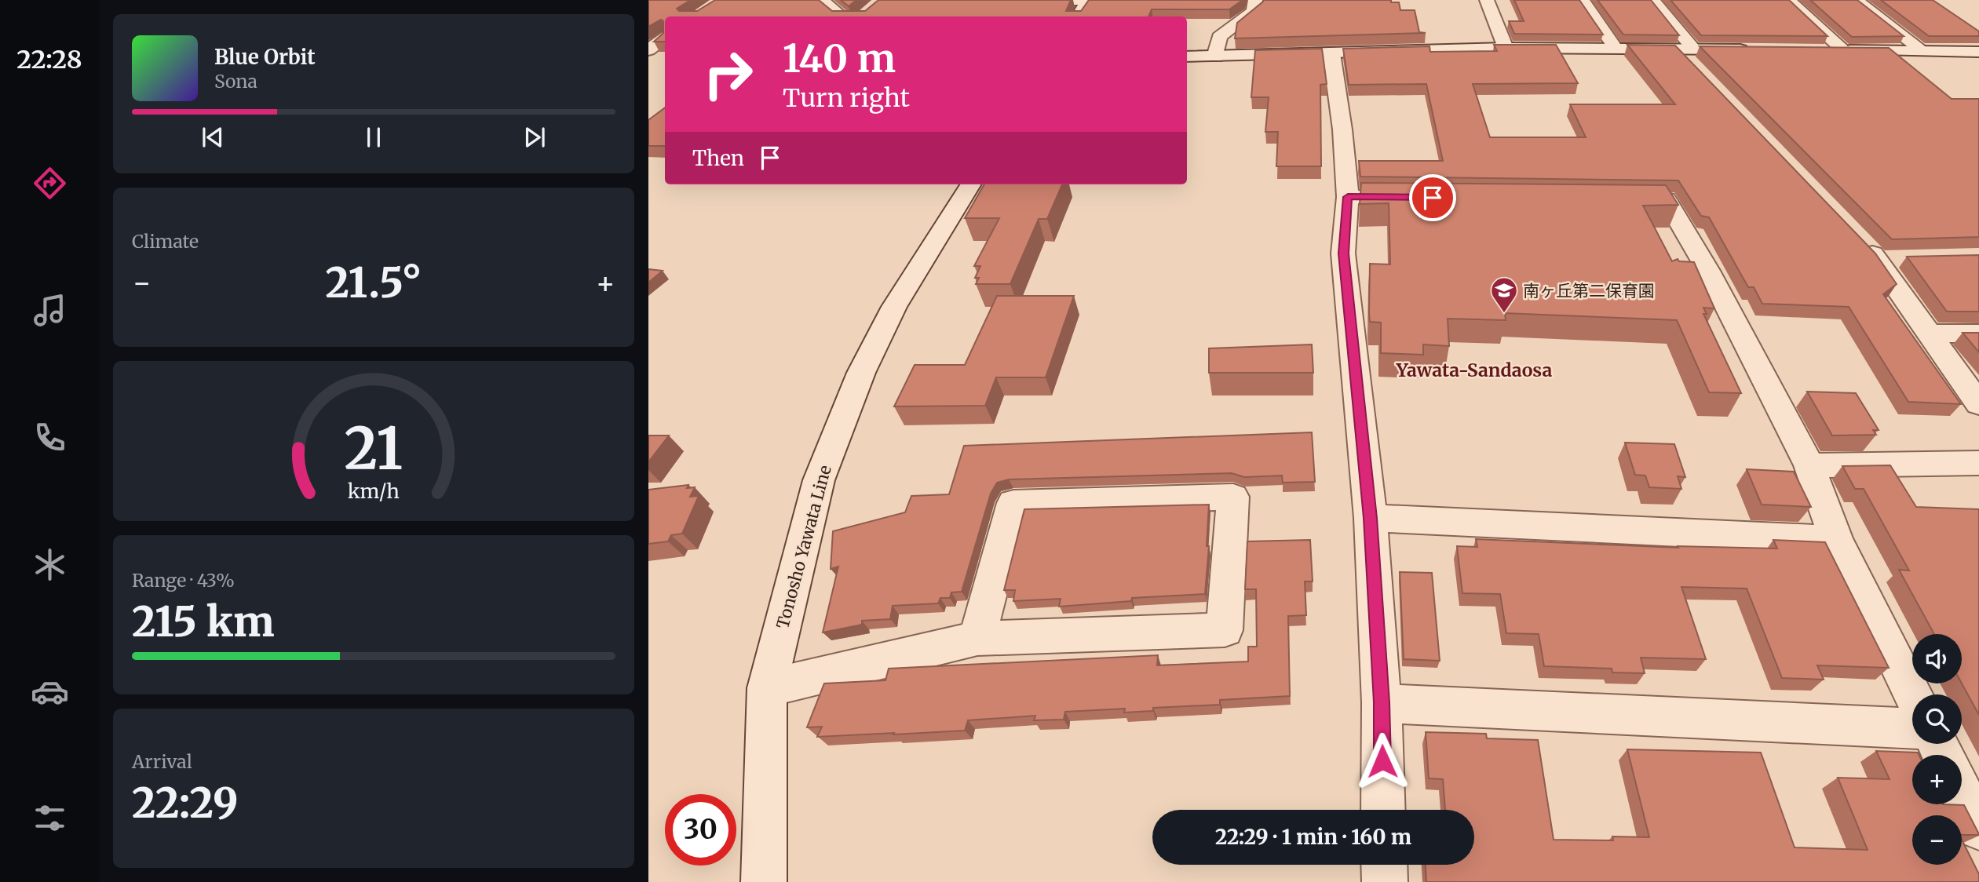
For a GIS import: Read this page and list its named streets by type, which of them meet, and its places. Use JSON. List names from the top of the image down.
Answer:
{
  "streets": {
    "street": ["Tonosho Yawata Line"]
  },
  "districts": ["Yawata-Sandaosa"],
  "places": {
    "school or university": ["南ヶ丘第二保育園"]
  },
  "page": {
    "tabs": "22:28",
    "turn": ["140 m", "Turn right"],
    "song": ["Blue Orbit", "Sona"],
    "then": "Then",
    "tile": [
      "Climate",
      ["Range · 43%", "215 km"],
      ["Arrival", "22:29"]
    ],
    "heat": ["−", "21.5°", "+"],
    "map_buttons": ["+", "−"],
    "limit": "30",
    "trip": "22:29 · 1 min · 160 m",
    "gauge": ["21", "km/h"]
  }
}
